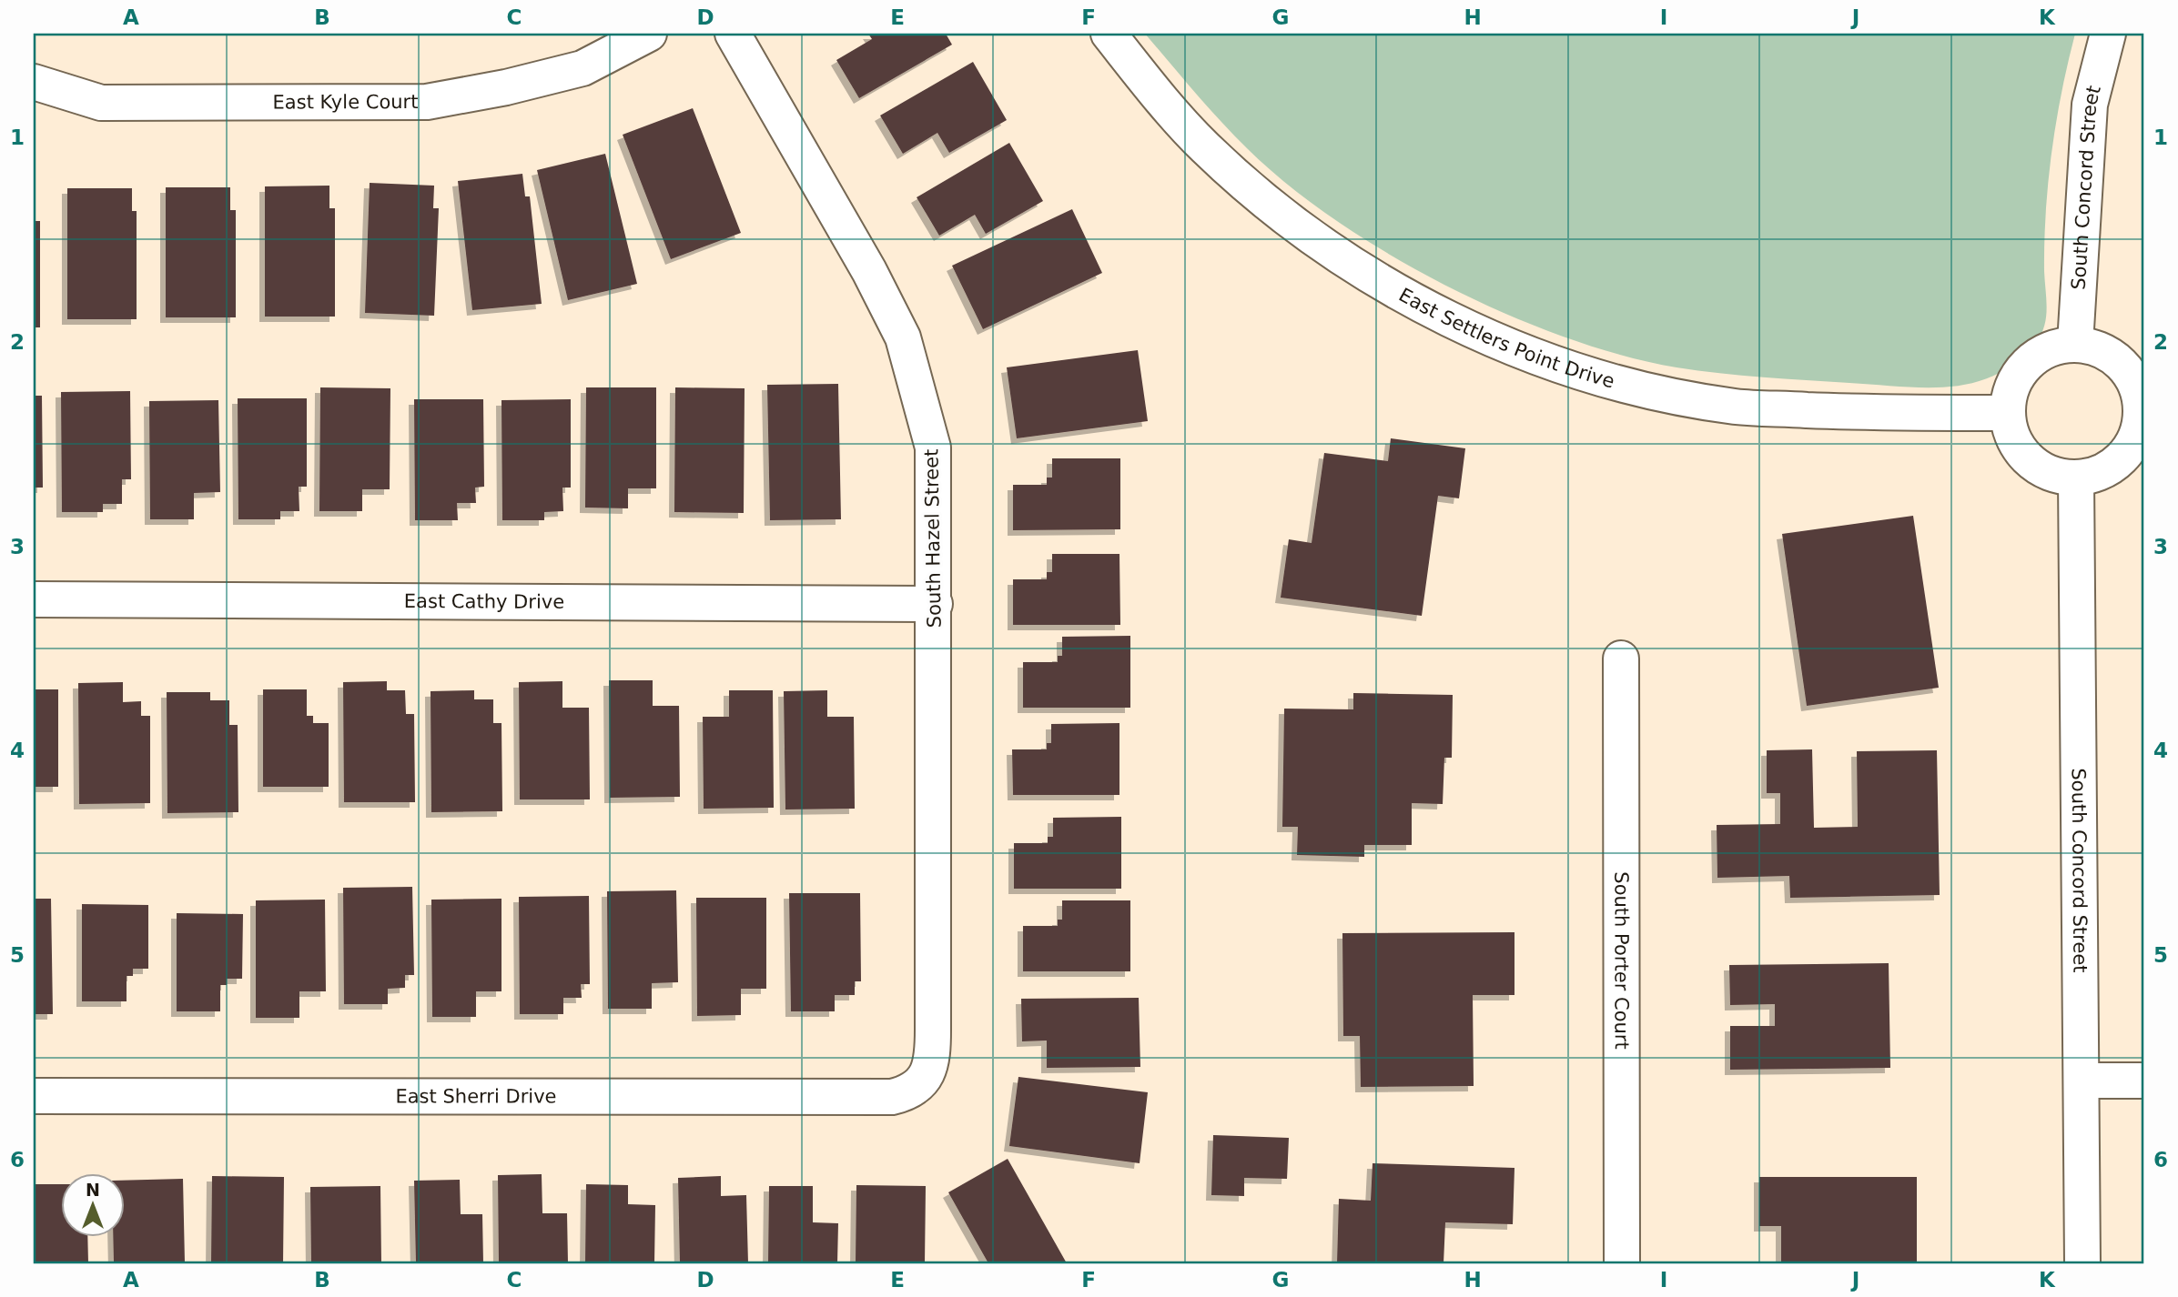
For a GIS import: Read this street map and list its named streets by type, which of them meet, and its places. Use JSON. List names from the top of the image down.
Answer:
{
  "streets": {
    "street": [
      "East Kyle Court",
      "South Concord Street",
      "East Settlers Point Drive",
      "South Hazel Street",
      "East Cathy Drive",
      "South Porter Court",
      "East Sherri Drive"
    ]
  },
  "crossings": [
    ["South Concord Street", "East Settlers Point Drive"],
    ["South Hazel Street", "East Cathy Drive"],
    ["South Hazel Street", "East Sherri Drive"]
  ],
  "north": "top",
  "grid": {
    "columns": [
      "A",
      "B",
      "C",
      "D",
      "E",
      "F",
      "G",
      "H",
      "I",
      "J",
      "K"
    ],
    "rows": [
      "1",
      "2",
      "3",
      "4",
      "5",
      "6"
    ]
  }
}
